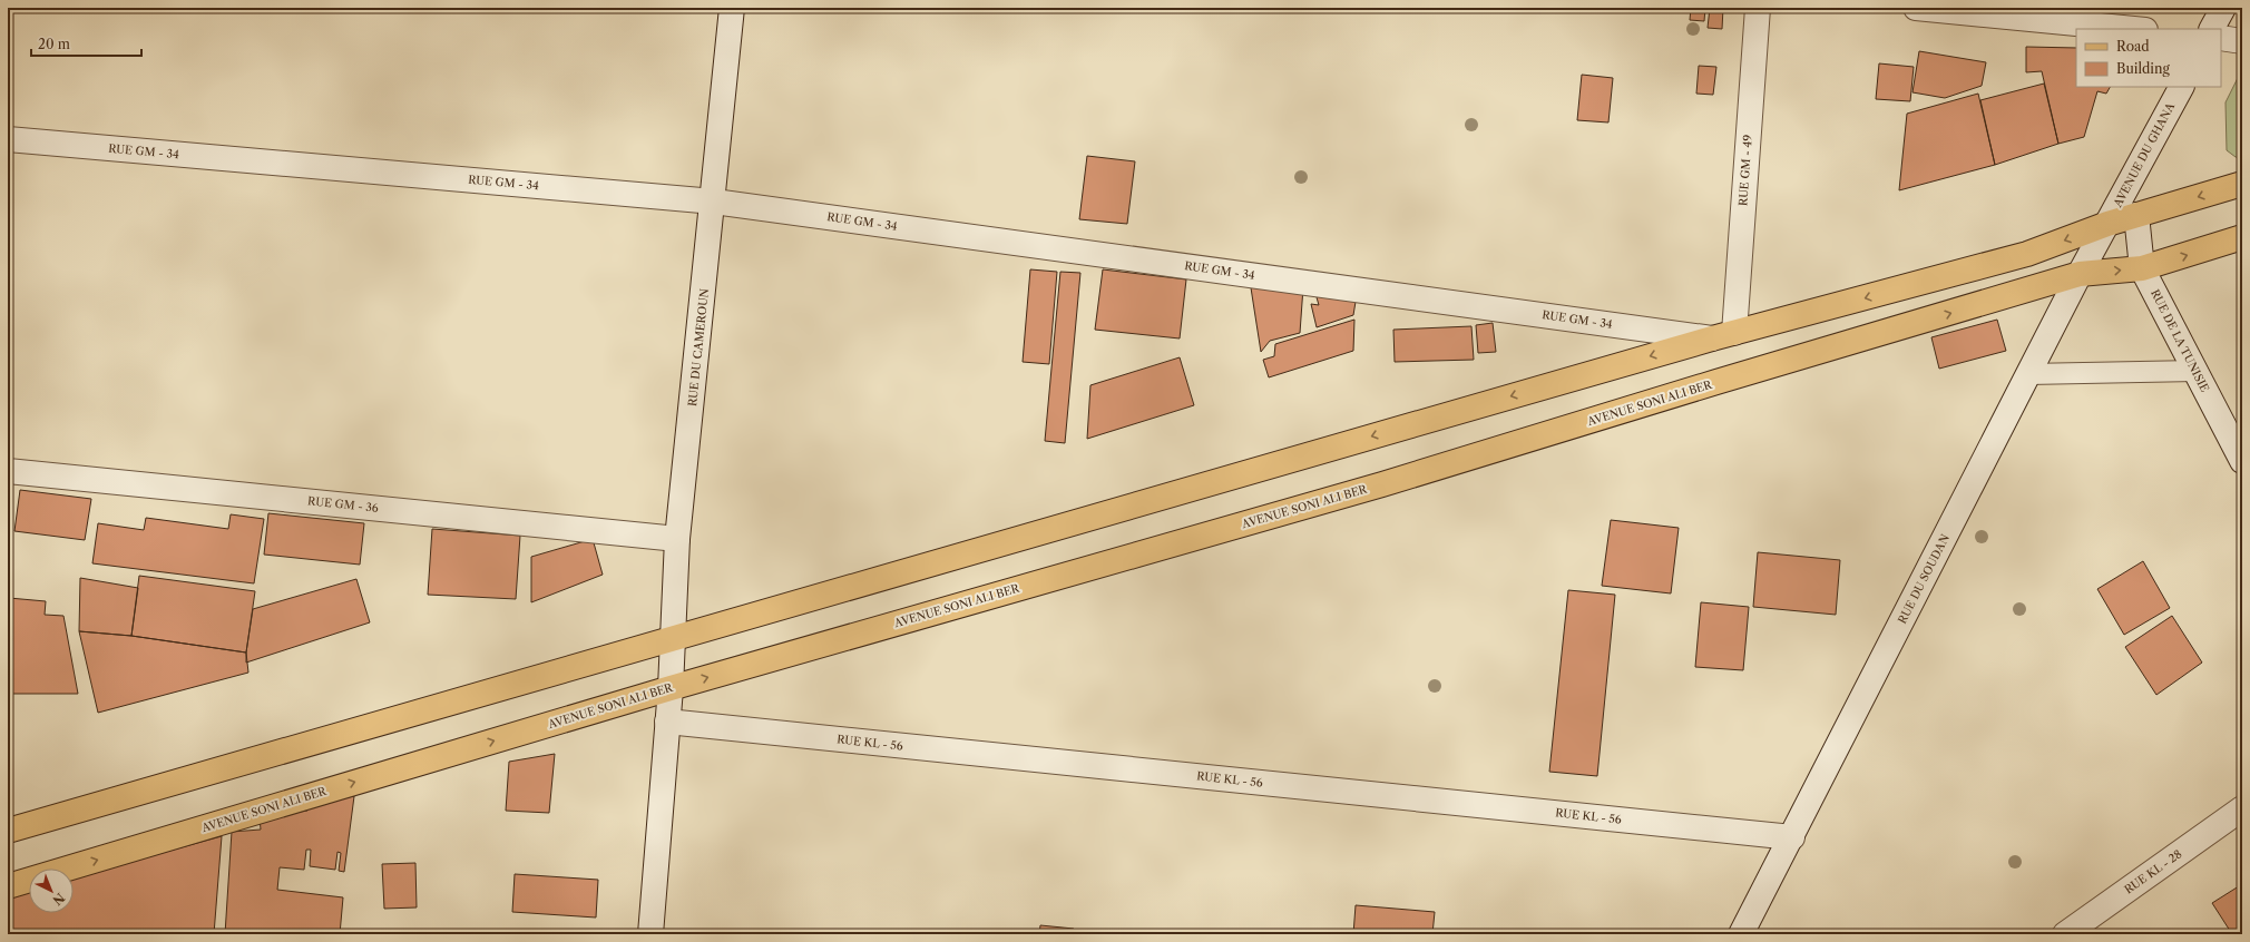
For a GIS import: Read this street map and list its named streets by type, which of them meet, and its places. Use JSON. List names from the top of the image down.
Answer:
{
  "streets": {
    "main road": ["AVENUE SONI ALI BER"],
    "street": [
      "RUE GM - 34",
      "AVENUE DU GHANA",
      "RUE GM - 49",
      "RUE DE LA TUNISIE",
      "RUE DU CAMEROUN",
      "RUE GM - 36",
      "RUE DU SOUDAN",
      "RUE KL - 56",
      "RUE KL - 28"
    ]
  },
  "crossings": [
    ["RUE GM - 34", "RUE GM - 49"],
    ["RUE GM - 34", "RUE DU CAMEROUN"],
    ["AVENUE DU GHANA", "RUE DU SOUDAN"],
    ["RUE DE LA TUNISIE", "AVENUE SONI ALI BER"],
    ["RUE DU CAMEROUN", "AVENUE SONI ALI BER"],
    ["RUE DU CAMEROUN", "RUE GM - 36"],
    ["RUE DU CAMEROUN", "RUE KL - 56"],
    ["AVENUE SONI ALI BER", "RUE DU SOUDAN"],
    ["RUE DU SOUDAN", "RUE KL - 56"]
  ],
  "legend": ["Road", "Building"],
  "scale_bar": "20 m",
  "north": "bottom right"
}
